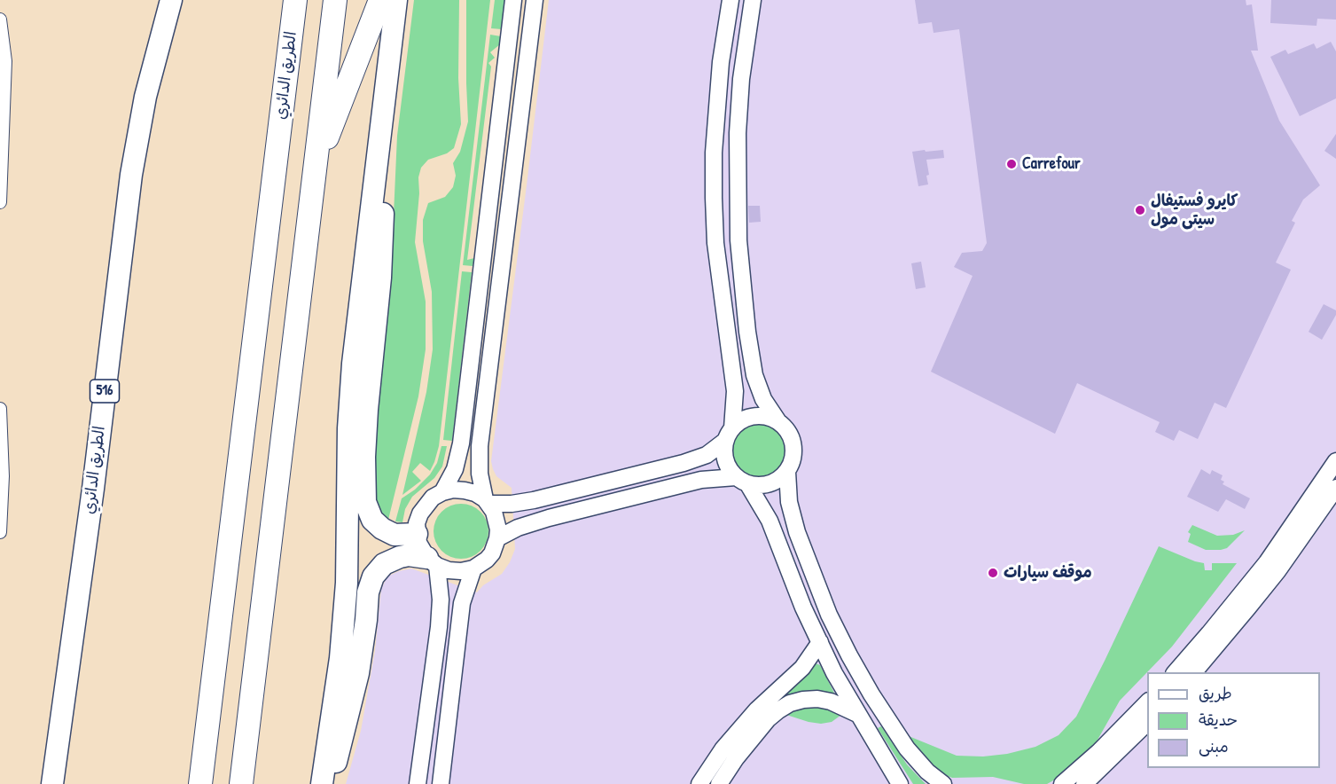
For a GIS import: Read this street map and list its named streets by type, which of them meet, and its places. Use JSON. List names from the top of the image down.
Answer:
{
  "streets": {
    "highway": ["الطريق الدائري", "516"]
  },
  "places": ["Carrefour", "كايرو فستيفال سيتى مول", "موقف سيارات"],
  "legend": ["طريق", "حديقة", "مبنى"]
}
